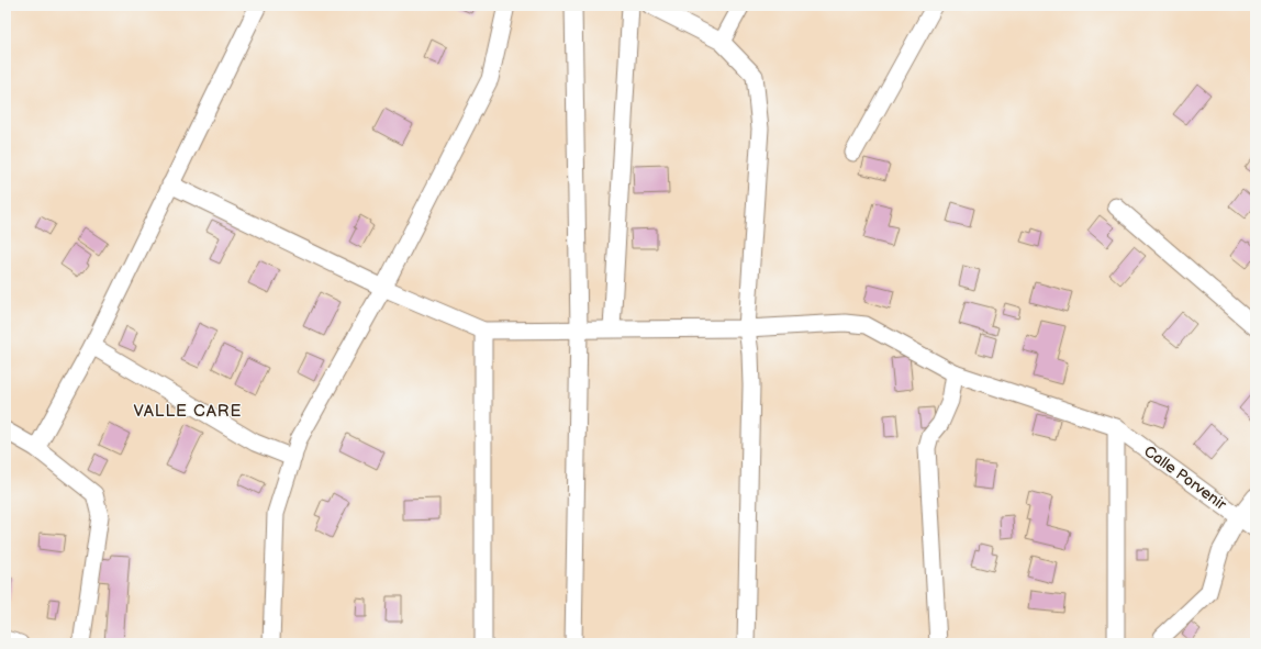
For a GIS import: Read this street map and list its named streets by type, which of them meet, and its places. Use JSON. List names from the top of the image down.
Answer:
{
  "streets": {
    "street": ["Calle Porvenir"]
  },
  "districts": ["VALLE CARE"]
}
